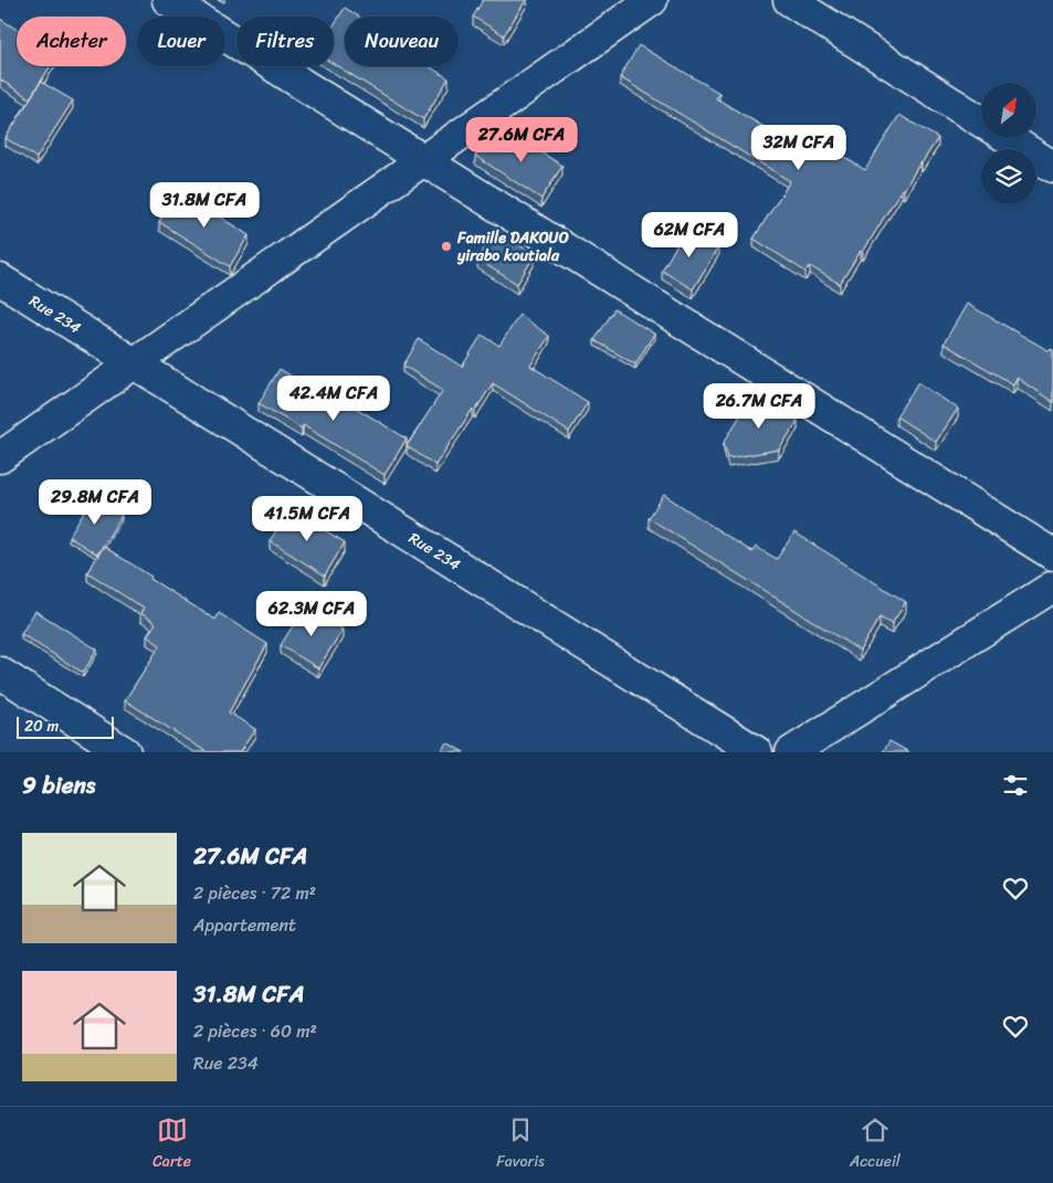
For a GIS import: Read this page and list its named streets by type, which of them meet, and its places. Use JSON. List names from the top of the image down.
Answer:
{
  "streets": {
    "street": ["Rue 234"]
  },
  "places": ["Famille DAKOUO yirabo koutiala"],
  "scale_bar": "20 m",
  "north": "top right",
  "page": {
    "chip": [
      "Acheter",
      "Louer",
      "Filtres",
      "Nouveau"
    ],
    "price": [
      "27.6M CFA",
      "32M CFA",
      "31.8M CFA",
      "62M CFA",
      "42.4M CFA",
      "26.7M CFA",
      "29.8M CFA",
      "41.5M CFA",
      "62.3M CFA"
    ],
    "scale": "20 m",
    "heading": "9 biens",
    "list": [
      {
        "name": "27.6M CFA",
        "note": "2 pièces · 72 m² · Appartement"
      },
      {
        "name": "31.8M CFA",
        "note": "2 pièces · 60 m² · Rue 234"
      }
    ],
    "tabs": ["Carte", "Favoris", "Accueil"]
  }
}
